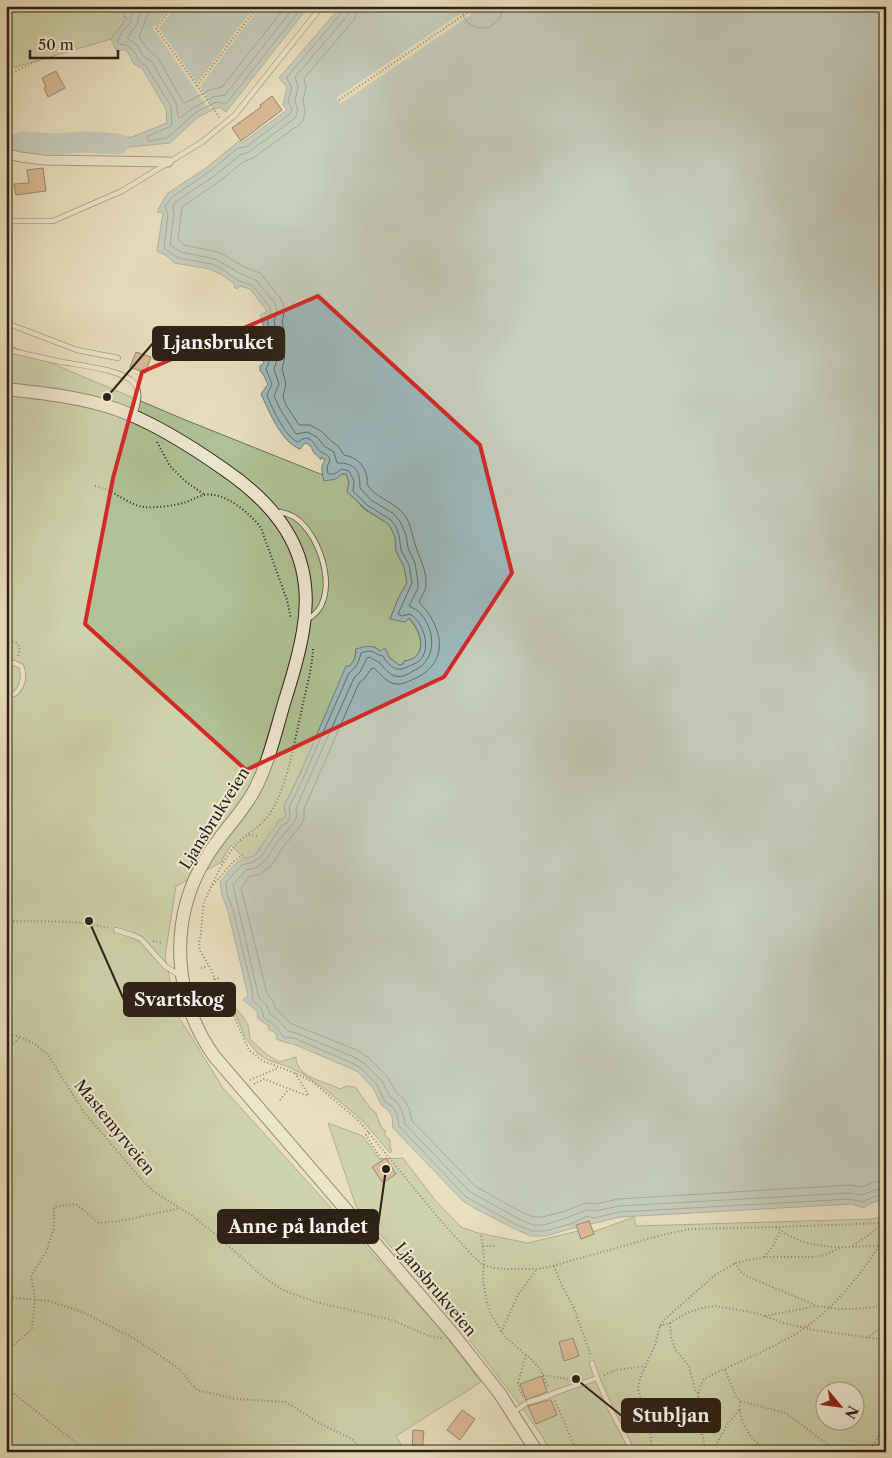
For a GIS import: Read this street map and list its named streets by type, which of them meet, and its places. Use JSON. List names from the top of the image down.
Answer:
{
  "streets": {
    "main road": ["Ljansbrukveien"],
    "path": ["Mastemyrveien"]
  },
  "crossings": [
    ["Ljansbrukveien", "Mastemyrveien"]
  ],
  "places": [
    "Ljansbruket",
    "Svartskog",
    "Anne på landet",
    "Stubljan"
  ],
  "scale_bar": "50 m",
  "north": "bottom right"
}
